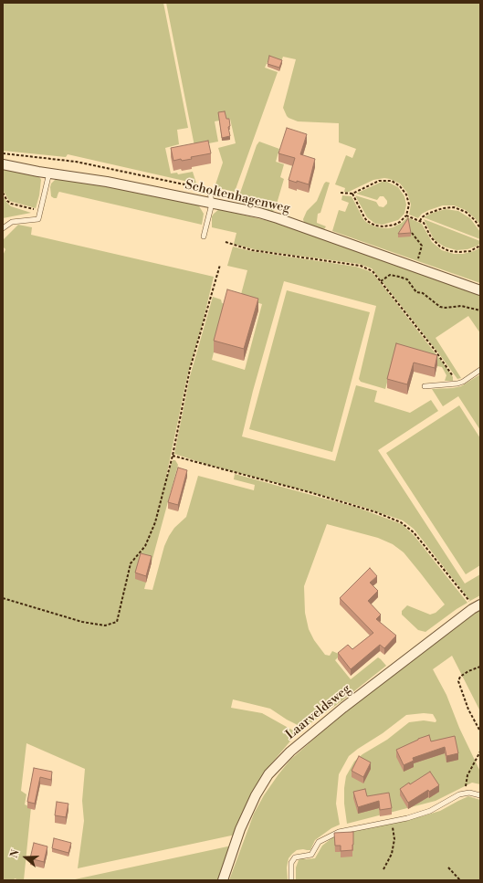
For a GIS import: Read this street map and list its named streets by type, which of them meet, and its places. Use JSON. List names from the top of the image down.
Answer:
{
  "streets": {
    "street": ["Scholtenhagenweg", "Laarveldsweg"]
  },
  "north": "left"
}
